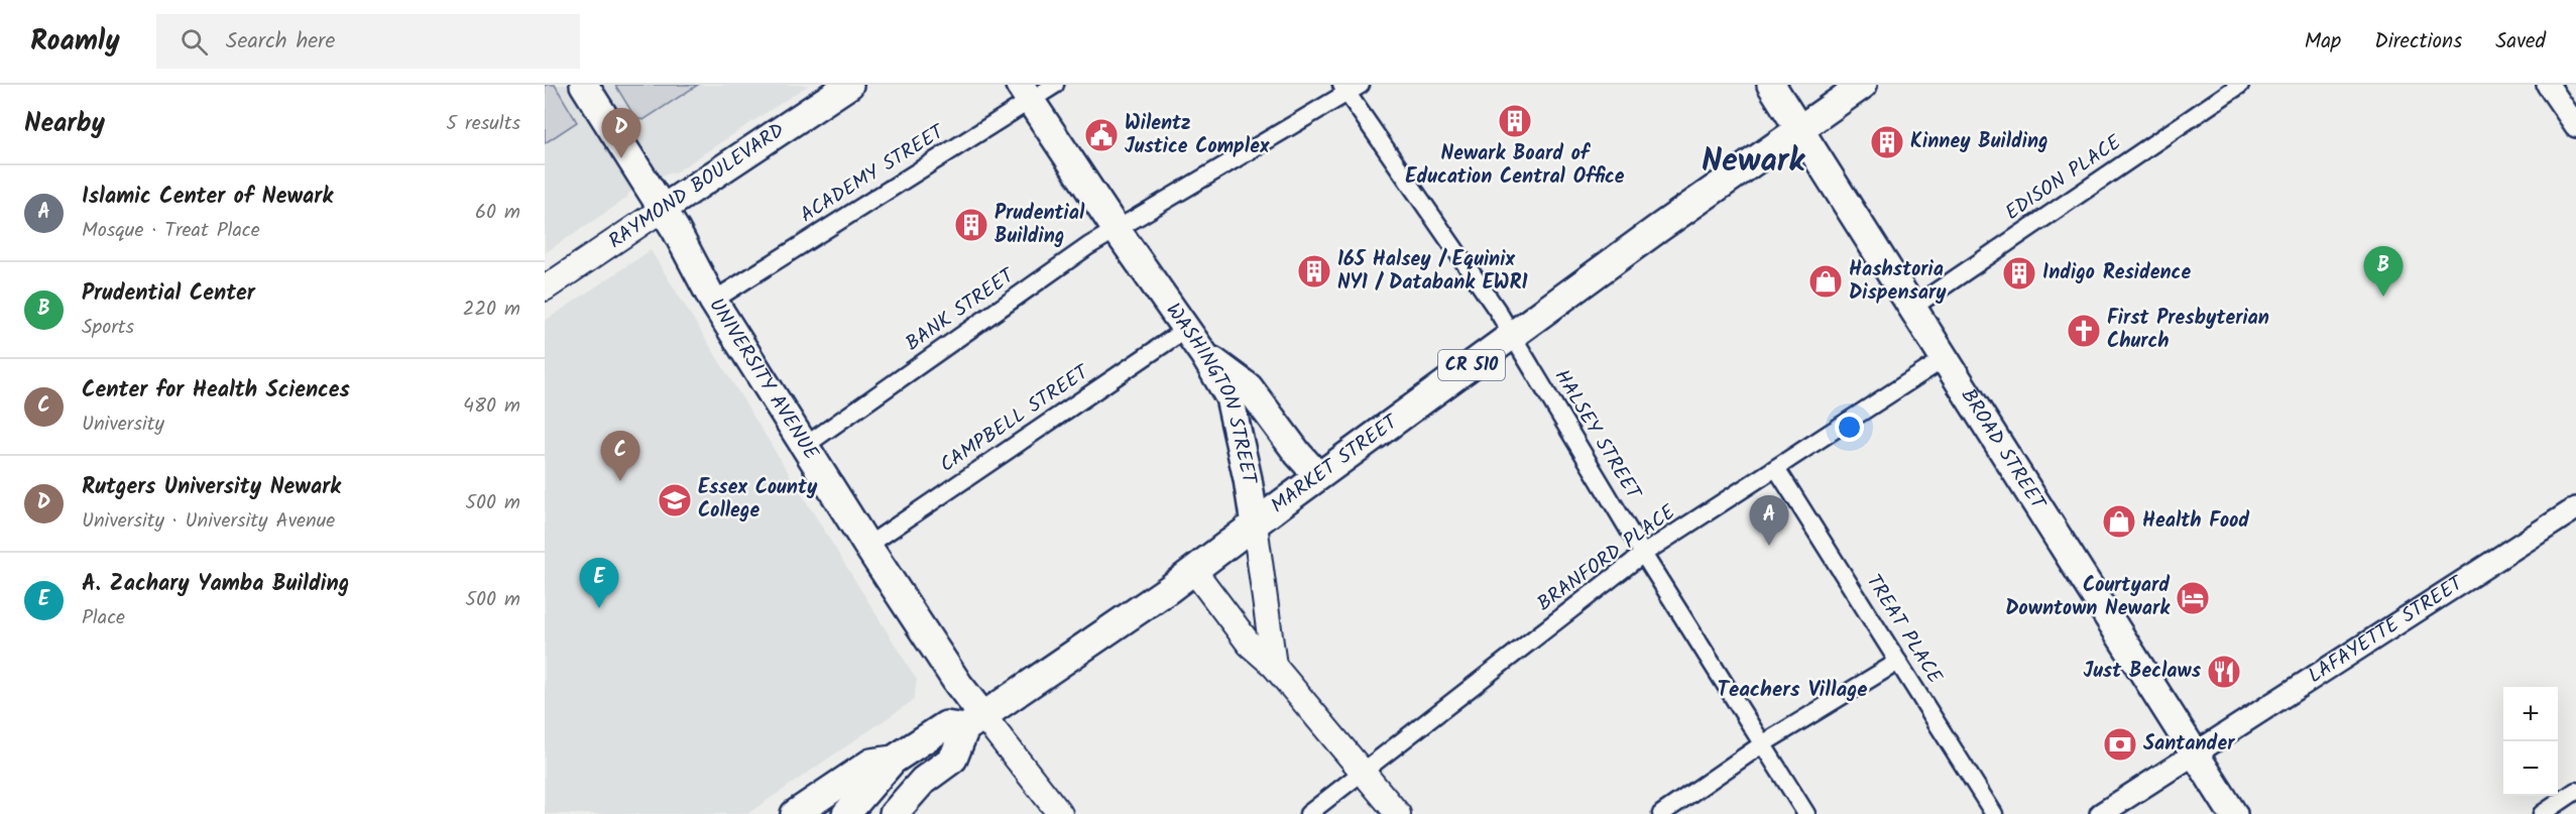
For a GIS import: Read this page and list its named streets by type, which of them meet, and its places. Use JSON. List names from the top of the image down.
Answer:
{
  "streets": {
    "main road": [
      "RAYMOND BOULEVARD",
      "CR 510",
      "UNIVERSITY AVENUE",
      "WASHINGTON STREET",
      "BROAD STREET",
      "MARKET STREET"
    ],
    "street": [
      "ACADEMY STREET",
      "EDISON PLACE",
      "BANK STREET",
      "CAMPBELL STREET",
      "HALSEY STREET",
      "BRANFORD PLACE",
      "TREAT PLACE",
      "LAFAYETTE STREET"
    ]
  },
  "crossings": [
    ["ACADEMY STREET", "UNIVERSITY AVENUE"],
    ["ACADEMY STREET", "WASHINGTON STREET"],
    ["EDISON PLACE", "BROAD STREET"],
    ["RAYMOND BOULEVARD", "UNIVERSITY AVENUE"],
    ["BANK STREET", "UNIVERSITY AVENUE"],
    ["BANK STREET", "WASHINGTON STREET"],
    ["BANK STREET", "HALSEY STREET"],
    ["UNIVERSITY AVENUE", "CAMPBELL STREET"],
    ["UNIVERSITY AVENUE", "MARKET STREET"],
    ["WASHINGTON STREET", "CAMPBELL STREET"],
    ["WASHINGTON STREET", "MARKET STREET"],
    ["HALSEY STREET", "MARKET STREET"],
    ["HALSEY STREET", "BRANFORD PLACE"],
    ["BROAD STREET", "MARKET STREET"],
    ["BROAD STREET", "BRANFORD PLACE"],
    ["BROAD STREET", "LAFAYETTE STREET"],
    ["BRANFORD PLACE", "TREAT PLACE"]
  ],
  "districts": ["Newark", "Teachers Village"],
  "places": {
    "building": [
      "Newark Board of Education Central Office",
      "Kinney Building",
      "Prudential Building",
      "165 Halsey / Equinix NY1 / Databank EWR1",
      "Indigo Residence"
    ],
    "public building": ["Wilentz Justice Complex"],
    "shop": ["Hashstoria Dispensary", "Health Food"],
    "church": ["First Presbyterian Church"],
    "school or university": ["Essex County College"],
    "hotel": ["Courtyard Downtown Newark"],
    "restaurant": ["Just Beclaws"],
    "bank": ["Santander"]
  },
  "page": {
    "header": "Roamly",
    "search": "Search here",
    "nav": ["Map", "Directions", "Saved"],
    "heading": ["Nearby", "5 results"],
    "pins": [
      "D",
      "B",
      "C",
      "A",
      "E"
    ],
    "list": [
      {
        "mark": "A",
        "name": "Islamic Center of Newark",
        "note": "Mosque · Treat Place",
        "value": "60 m"
      },
      {
        "mark": "B",
        "name": "Prudential Center",
        "note": "Sports",
        "value": "220 m"
      },
      {
        "mark": "C",
        "name": "Center for Health Sciences",
        "note": "University",
        "value": "480 m"
      },
      {
        "mark": "D",
        "name": "Rutgers University Newark",
        "note": "University · University Avenue",
        "value": "500 m"
      },
      {
        "mark": "E",
        "name": "A. Zachary Yamba Building",
        "note": "Place",
        "value": "500 m"
      }
    ],
    "map_buttons": ["+", "−"]
  }
}
